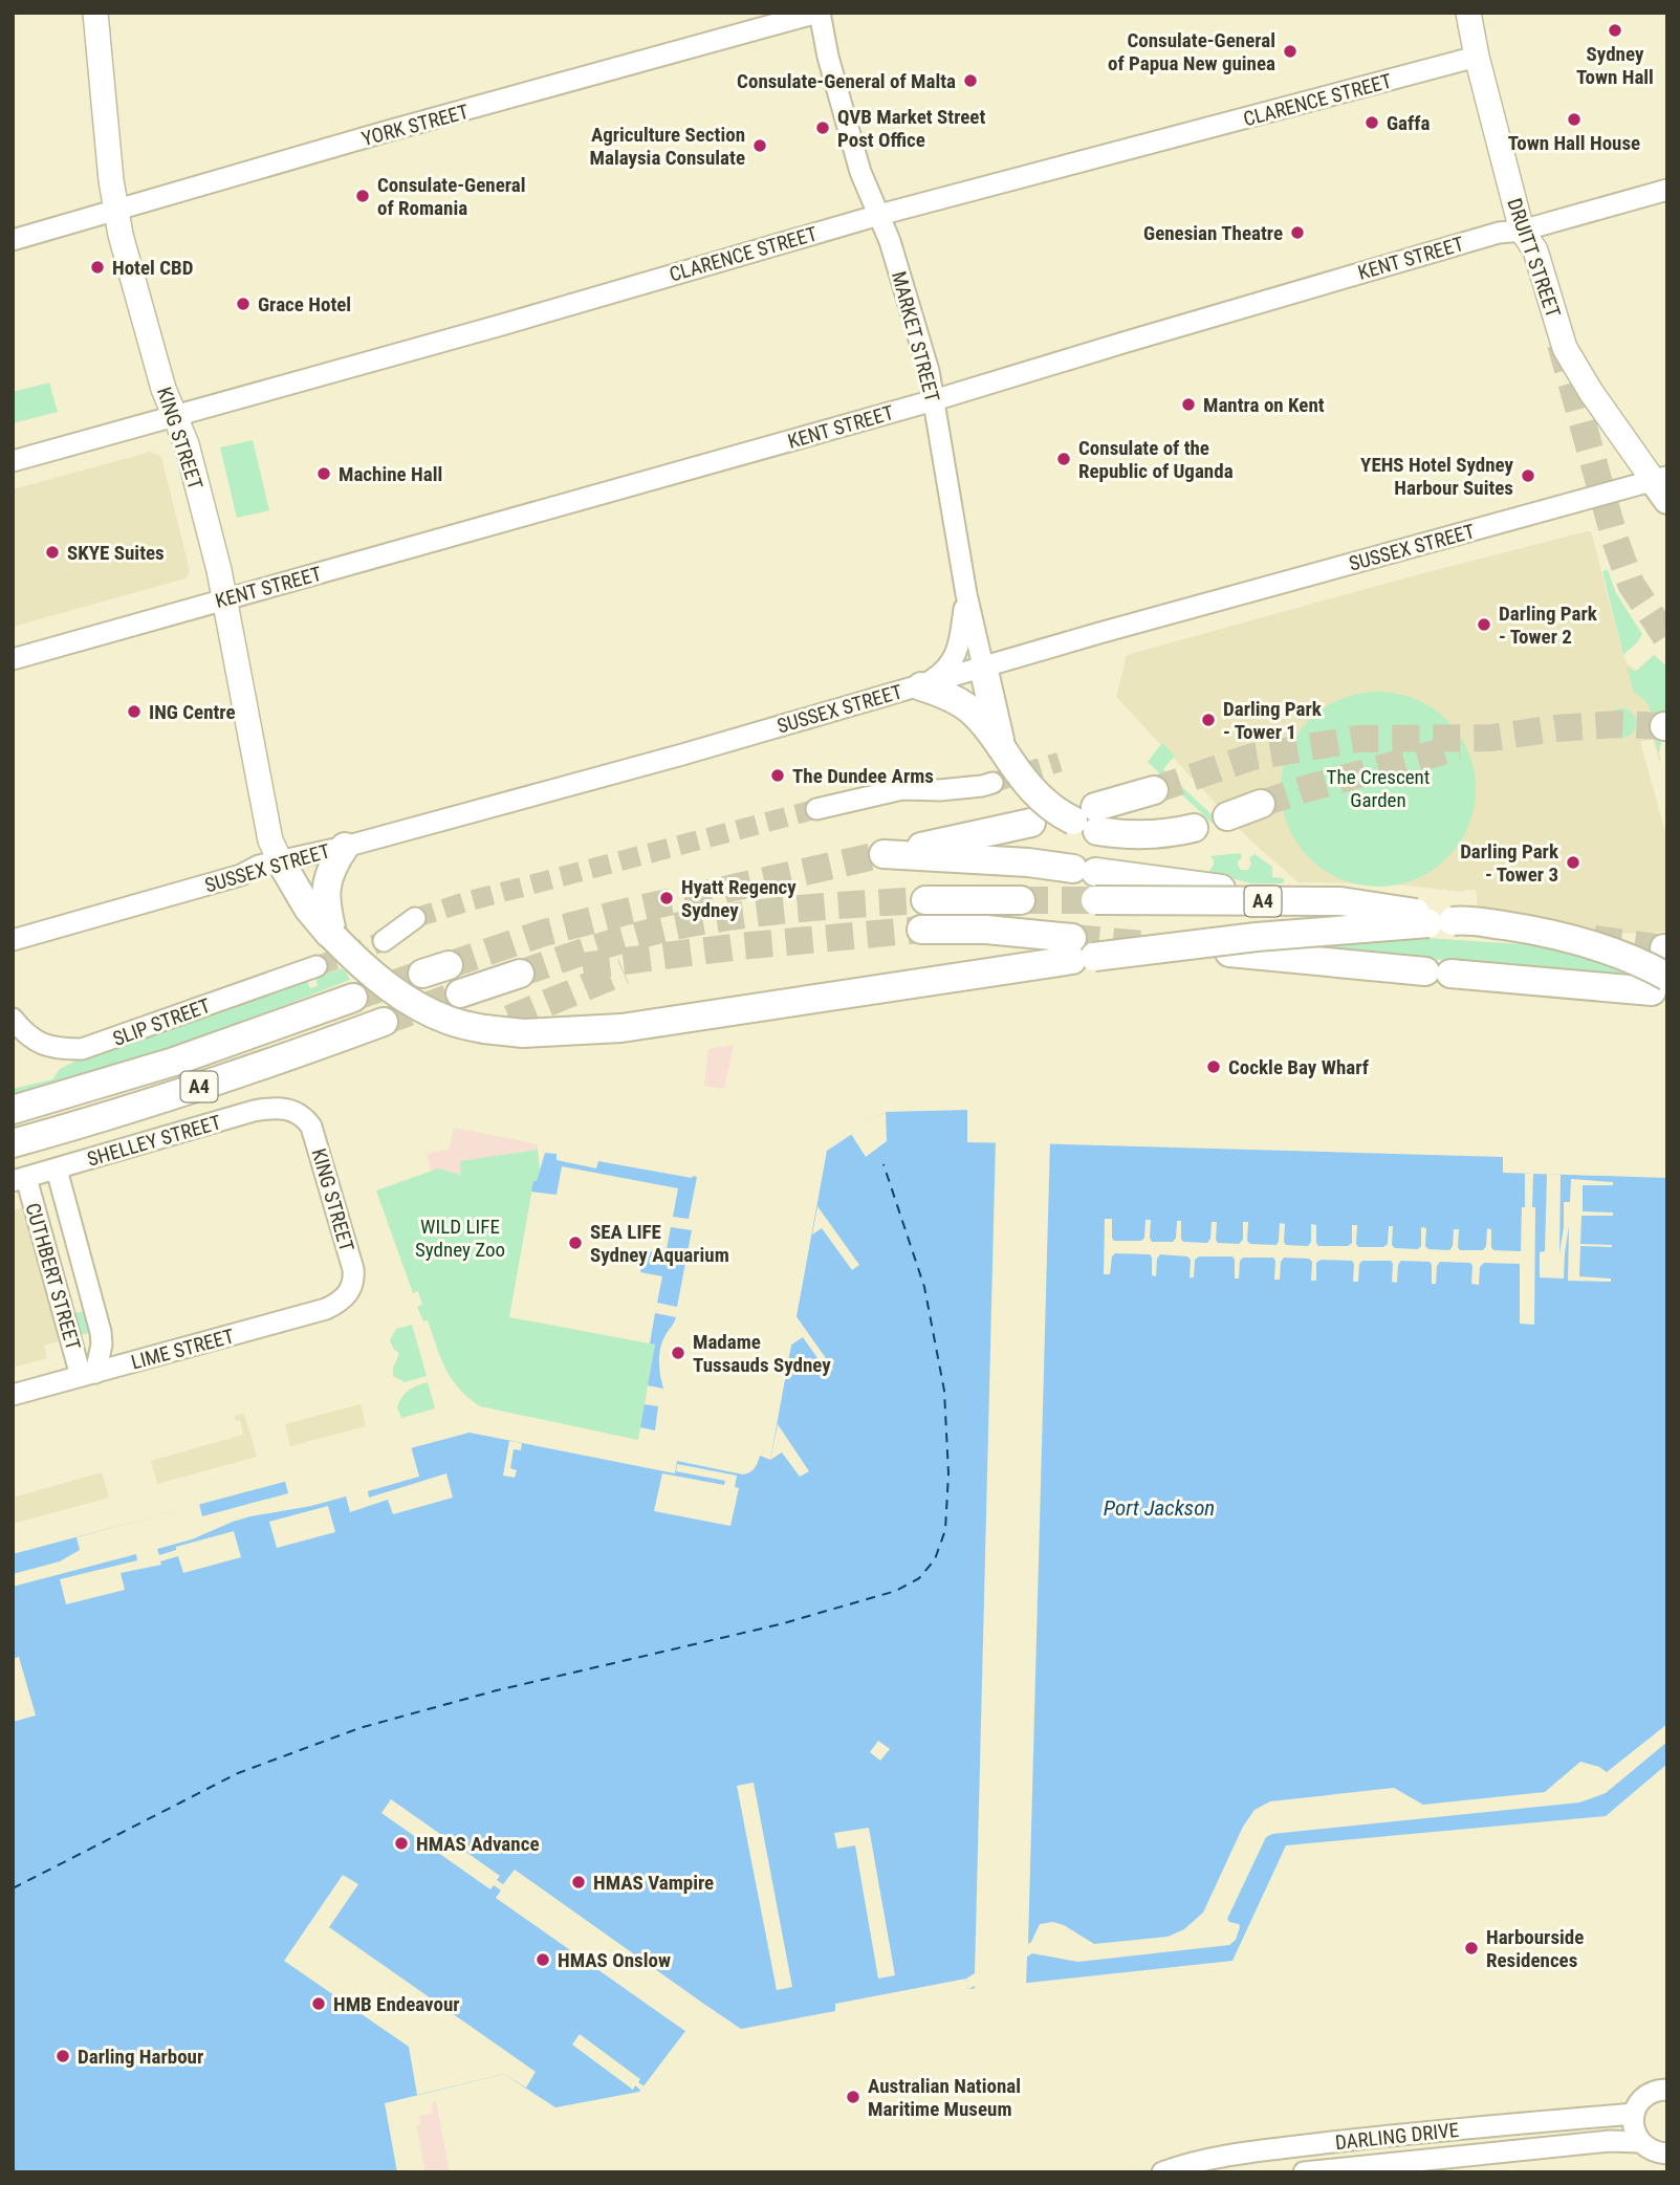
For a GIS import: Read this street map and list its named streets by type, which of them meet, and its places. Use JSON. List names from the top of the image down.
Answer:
{
  "streets": {
    "highway": ["A4"],
    "main road": ["DRUITT STREET", "KING STREET"],
    "street": [
      "CLARENCE STREET",
      "YORK STREET",
      "KENT STREET",
      "MARKET STREET",
      "SUSSEX STREET",
      "SLIP STREET",
      "SHELLEY STREET",
      "CUTHBERT STREET",
      "LIME STREET",
      "DARLING DRIVE"
    ]
  },
  "crossings": [
    ["CLARENCE STREET", "DRUITT STREET"],
    ["CLARENCE STREET", "MARKET STREET"],
    ["CLARENCE STREET", "KING STREET"],
    ["YORK STREET", "MARKET STREET"],
    ["YORK STREET", "KING STREET"],
    ["KENT STREET", "DRUITT STREET"],
    ["KENT STREET", "MARKET STREET"],
    ["KENT STREET", "KING STREET"],
    ["DRUITT STREET", "SUSSEX STREET"],
    ["MARKET STREET", "SUSSEX STREET"],
    ["KING STREET", "SUSSEX STREET"],
    ["KING STREET", "SHELLEY STREET"],
    ["KING STREET", "LIME STREET"],
    ["SHELLEY STREET", "CUTHBERT STREET"],
    ["CUTHBERT STREET", "LIME STREET"]
  ],
  "water": ["Port Jackson"],
  "parks": ["The Crescent Garden", "WILD LIFE Sydney Zoo"],
  "places": [
    "Sydney Town Hall",
    "Consulate-General of Papua New guinea",
    "Consulate-General of Malta",
    "Town Hall House",
    "Gaffa",
    "QVB Market Street Post Office",
    "Agriculture Section Malaysia Consulate",
    "Consulate-General of Romania",
    "Genesian Theatre",
    "Hotel CBD",
    "Grace Hotel",
    "Mantra on Kent",
    "Consulate of the Republic of Uganda",
    "Machine Hall",
    "YEHS Hotel Sydney Harbour Suites",
    "SKYE Suites",
    "Darling Park - Tower 2",
    "ING Centre",
    "Darling Park - Tower 1",
    "The Dundee Arms",
    "Darling Park - Tower 3",
    "Hyatt Regency Sydney",
    "Cockle Bay Wharf",
    "SEA LIFE Sydney Aquarium",
    "Madame Tussauds Sydney",
    "HMAS Advance",
    "HMAS Vampire",
    "Harbourside Residences",
    "HMAS Onslow",
    "HMB Endeavour",
    "Darling Harbour",
    "Australian National Maritime Museum"
  ]
}
